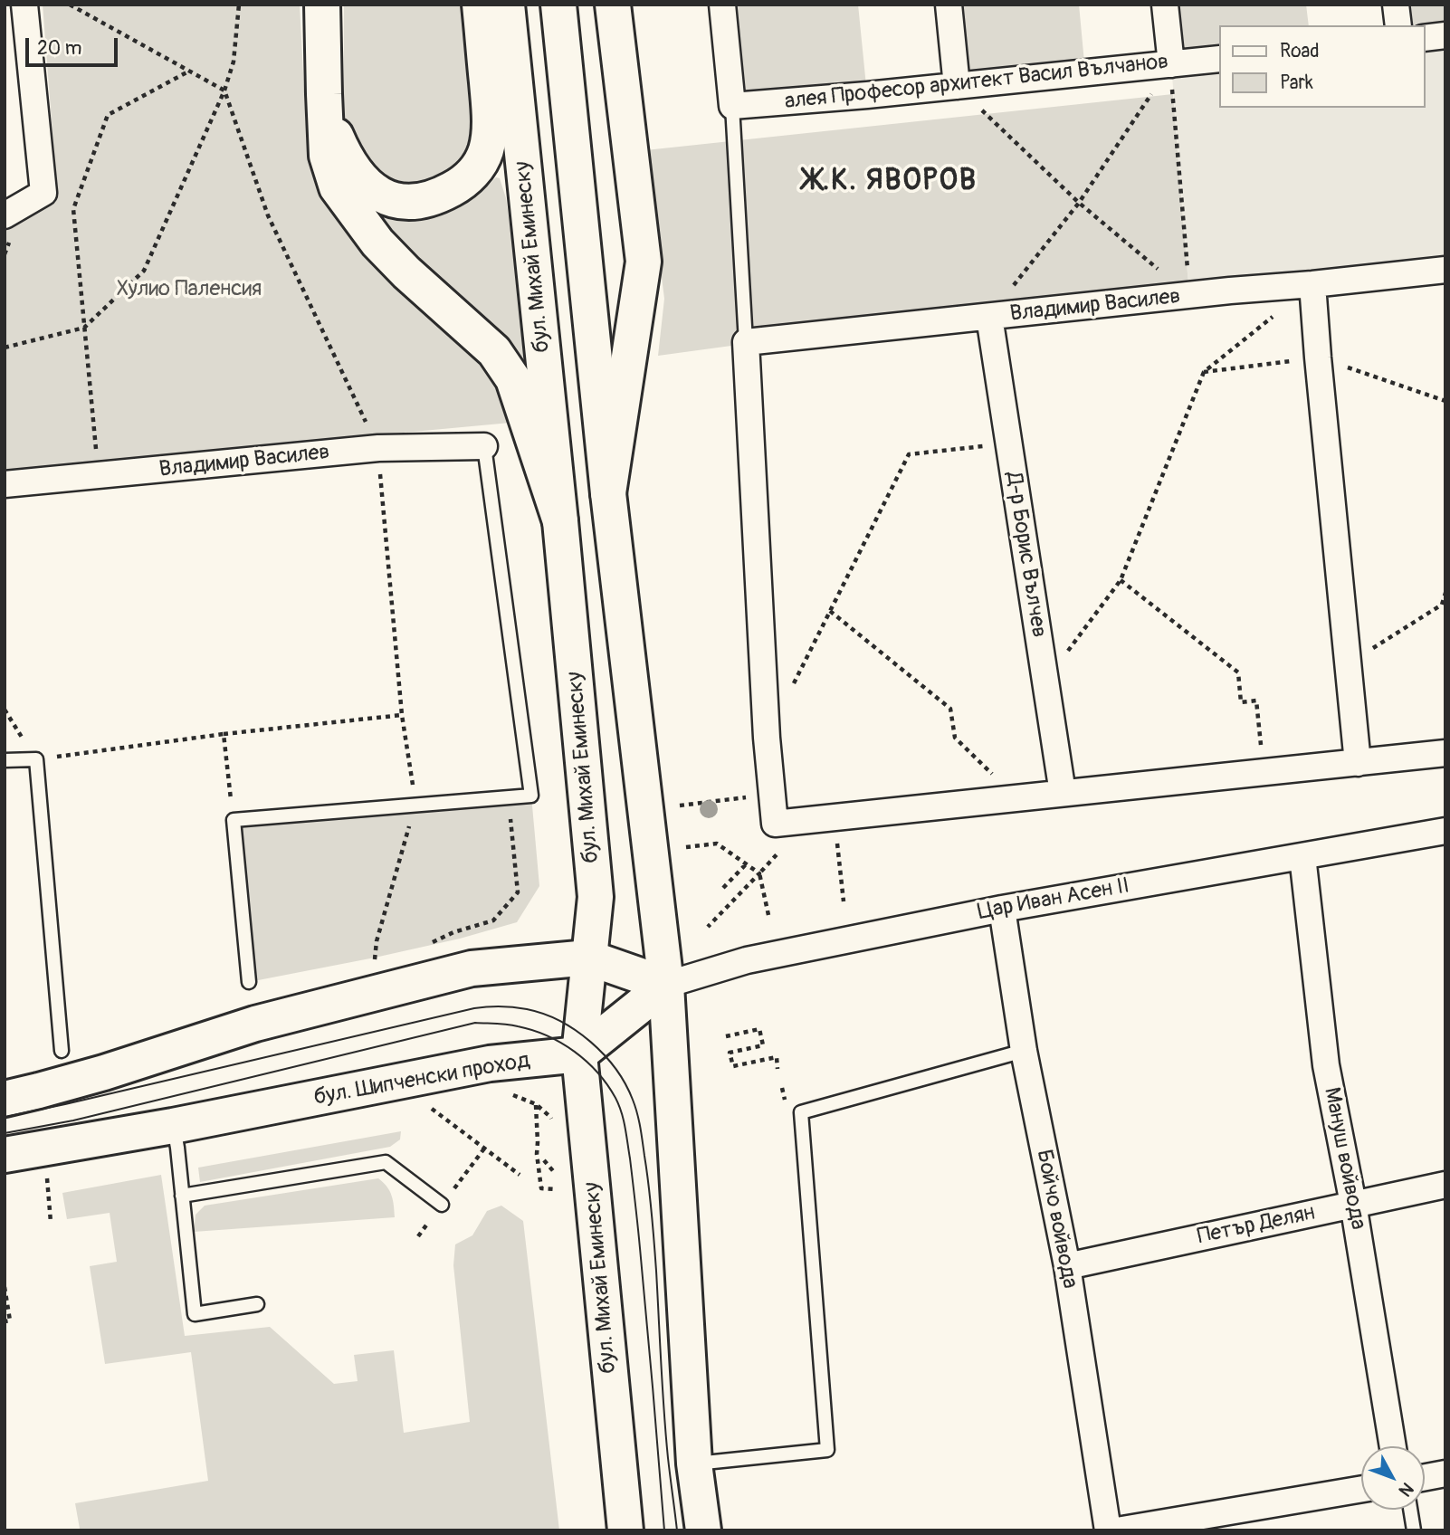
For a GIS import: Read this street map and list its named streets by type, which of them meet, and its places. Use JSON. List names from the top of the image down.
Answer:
{
  "streets": {
    "main road": ["бул. Михай Еминеску", "бул. Шипченски проход"],
    "street": [
      "алея Професор архитект Васил Вълчанов",
      "Владимир Василев",
      "Д-р Борис Вълчев",
      "Цар Иван Асен II",
      "Мануш войвода",
      "Бойчо войвода",
      "Петър Делян"
    ]
  },
  "crossings": [
    ["бул. Михай Еминеску", "бул. Шипченски проход"],
    ["Владимир Василев", "Д-р Борис Вълчев"],
    ["Цар Иван Асен II", "Мануш войвода"],
    ["Цар Иван Асен II", "Бойчо войвода"],
    ["Мануш войвода", "Петър Делян"],
    ["Бойчо войвода", "Петър Делян"]
  ],
  "districts": ["Ж.К. ЯВОРОВ"],
  "parks": ["Хулио Паленсия"],
  "legend": ["Road", "Park"],
  "scale_bar": "20 m",
  "north": "bottom right"
}
